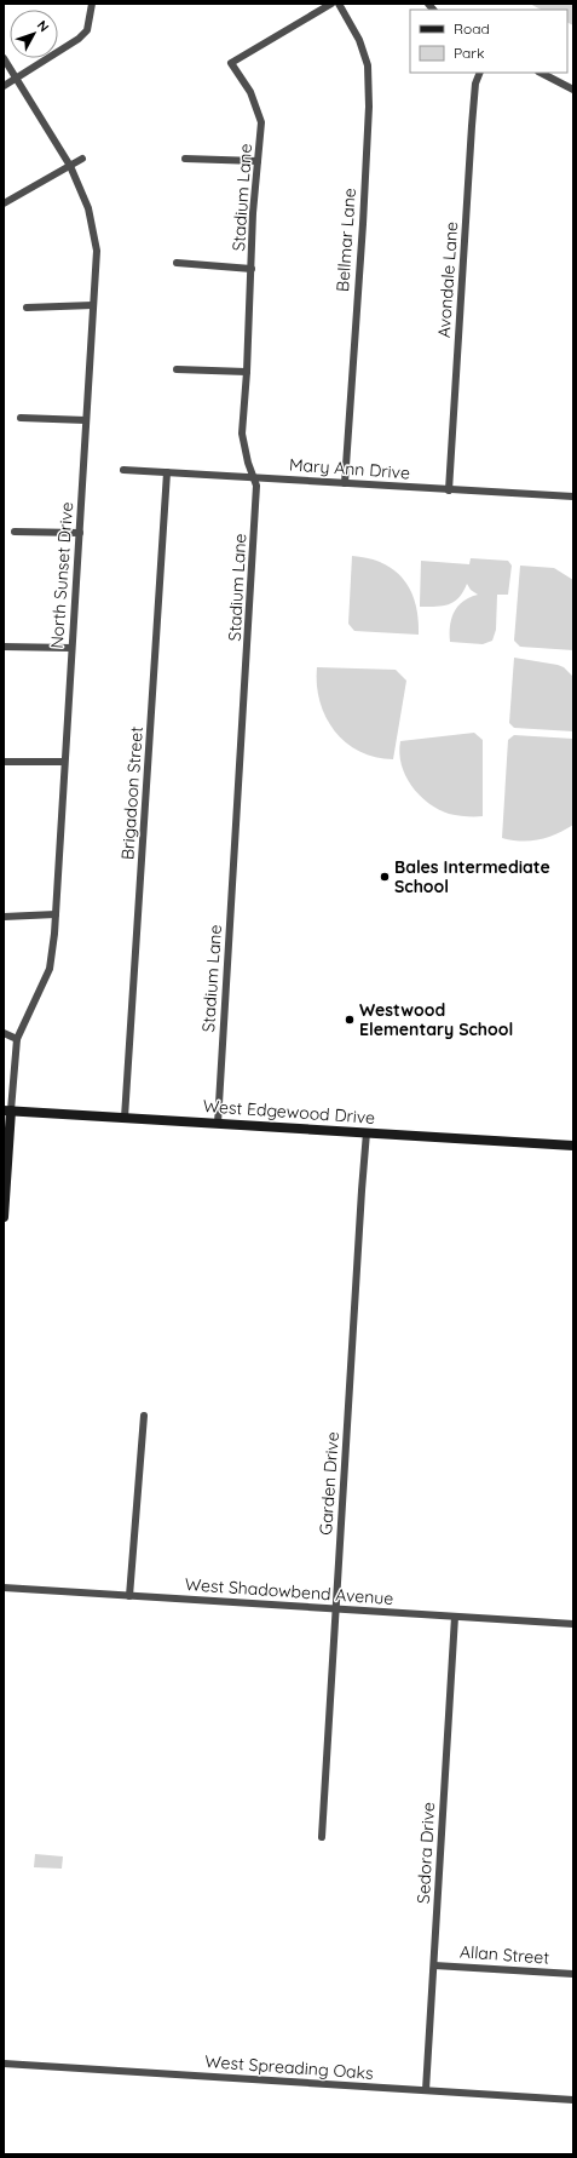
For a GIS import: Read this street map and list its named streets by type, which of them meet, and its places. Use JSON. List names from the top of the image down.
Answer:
{
  "streets": {
    "main road": ["West Edgewood Drive"],
    "street": [
      "Stadium Lane",
      "Bellmar Lane",
      "Avondale Lane",
      "Mary Ann Drive",
      "North Sunset Drive",
      "Brigadoon Street",
      "Garden Drive",
      "West Shadowbend Avenue",
      "Sedora Drive",
      "Allan Street",
      "West Spreading Oaks"
    ]
  },
  "crossings": [
    ["Stadium Lane", "Mary Ann Drive"],
    ["Stadium Lane", "West Edgewood Drive"],
    ["Bellmar Lane", "Mary Ann Drive"],
    ["Avondale Lane", "Mary Ann Drive"],
    ["Mary Ann Drive", "Brigadoon Street"],
    ["North Sunset Drive", "West Edgewood Drive"],
    ["Brigadoon Street", "West Edgewood Drive"],
    ["West Edgewood Drive", "Garden Drive"],
    ["Garden Drive", "West Shadowbend Avenue"],
    ["West Shadowbend Avenue", "Sedora Drive"],
    ["Sedora Drive", "Allan Street"],
    ["Sedora Drive", "West Spreading Oaks"]
  ],
  "places": ["Bales Intermediate School", "Westwood Elementary School"],
  "legend": ["Road", "Park"],
  "north": "top right"
}
